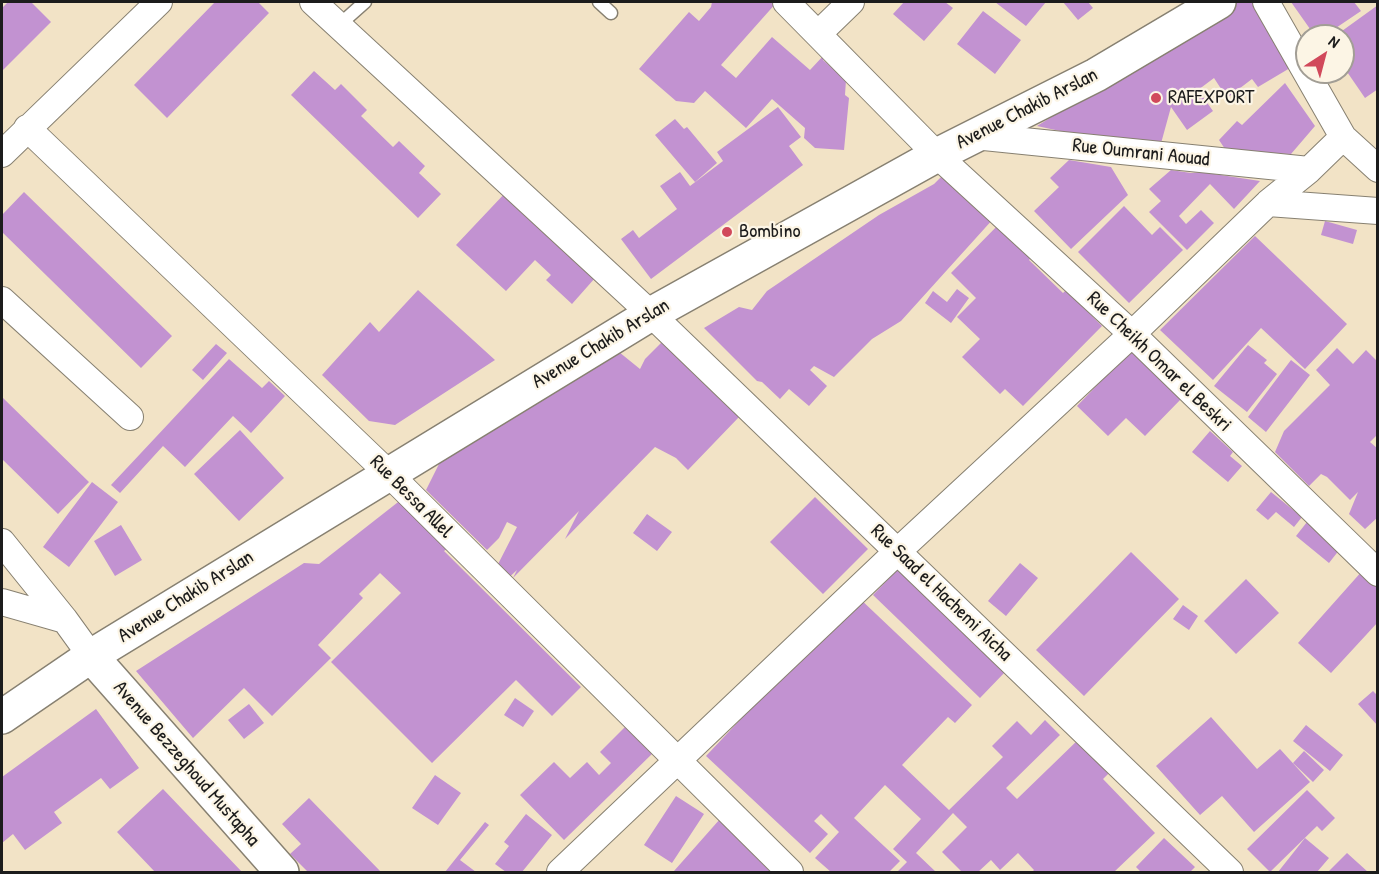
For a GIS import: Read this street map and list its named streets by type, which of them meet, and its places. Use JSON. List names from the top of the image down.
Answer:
{
  "streets": {
    "main road": ["Avenue Chakib Arslan", "Avenue Bezzeghoud Mustapha"],
    "street": [
      "Rue Oumrani Aouad",
      "Rue Cheikh Omar el Beskri",
      "Rue Bessa Allel",
      "Rue Saad el Hachemi Aicha"
    ]
  },
  "crossings": [
    ["Avenue Chakib Arslan", "Rue Oumrani Aouad"],
    ["Avenue Chakib Arslan", "Rue Cheikh Omar el Beskri"],
    ["Avenue Chakib Arslan", "Rue Bessa Allel"],
    ["Avenue Chakib Arslan", "Rue Saad el Hachemi Aicha"],
    ["Avenue Chakib Arslan", "Avenue Bezzeghoud Mustapha"]
  ],
  "places": ["RAFEXPORT", "Bombino"],
  "north": "top right"
}
